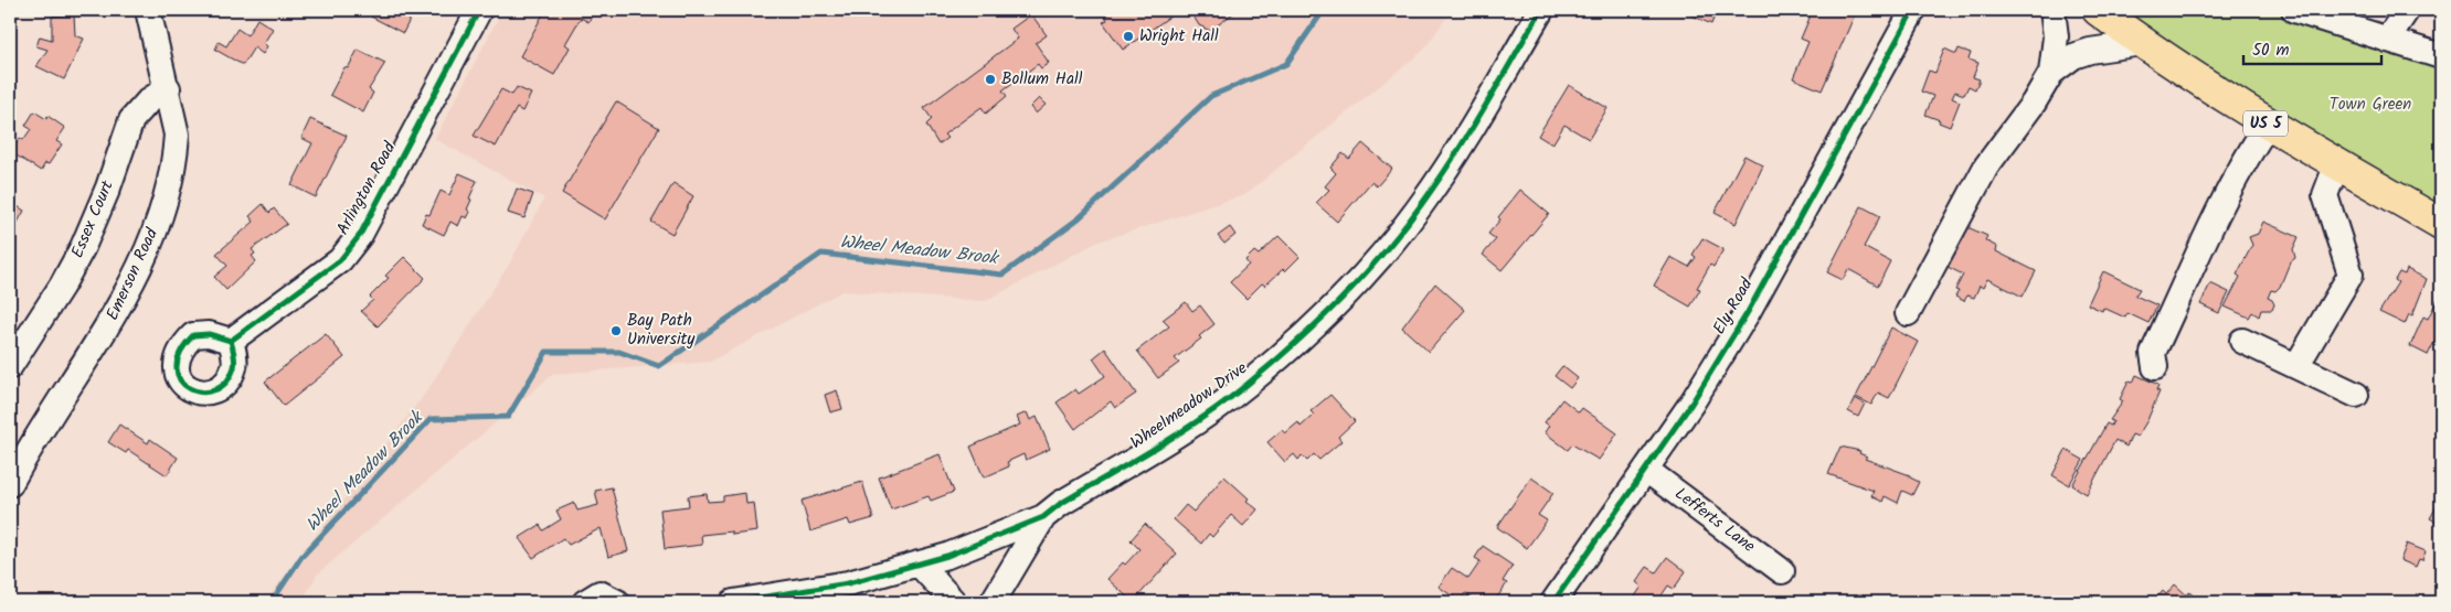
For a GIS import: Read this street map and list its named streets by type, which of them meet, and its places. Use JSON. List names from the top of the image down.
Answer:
{
  "streets": {
    "main road": ["US 5"],
    "street": [
      "Arlington Road",
      "Essex Court",
      "Emerson Road",
      "Ely Road",
      "Wheelmeadow Drive",
      "Lefferts Lane"
    ]
  },
  "crossings": [
    ["Essex Court", "Emerson Road"],
    ["Ely Road", "Lefferts Lane"]
  ],
  "water": ["Wheel Meadow Brook"],
  "parks": ["Town Green"],
  "places": ["Wright Hall", "Bollum Hall", "Bay Path University"],
  "scale_bar": "50 m"
}
